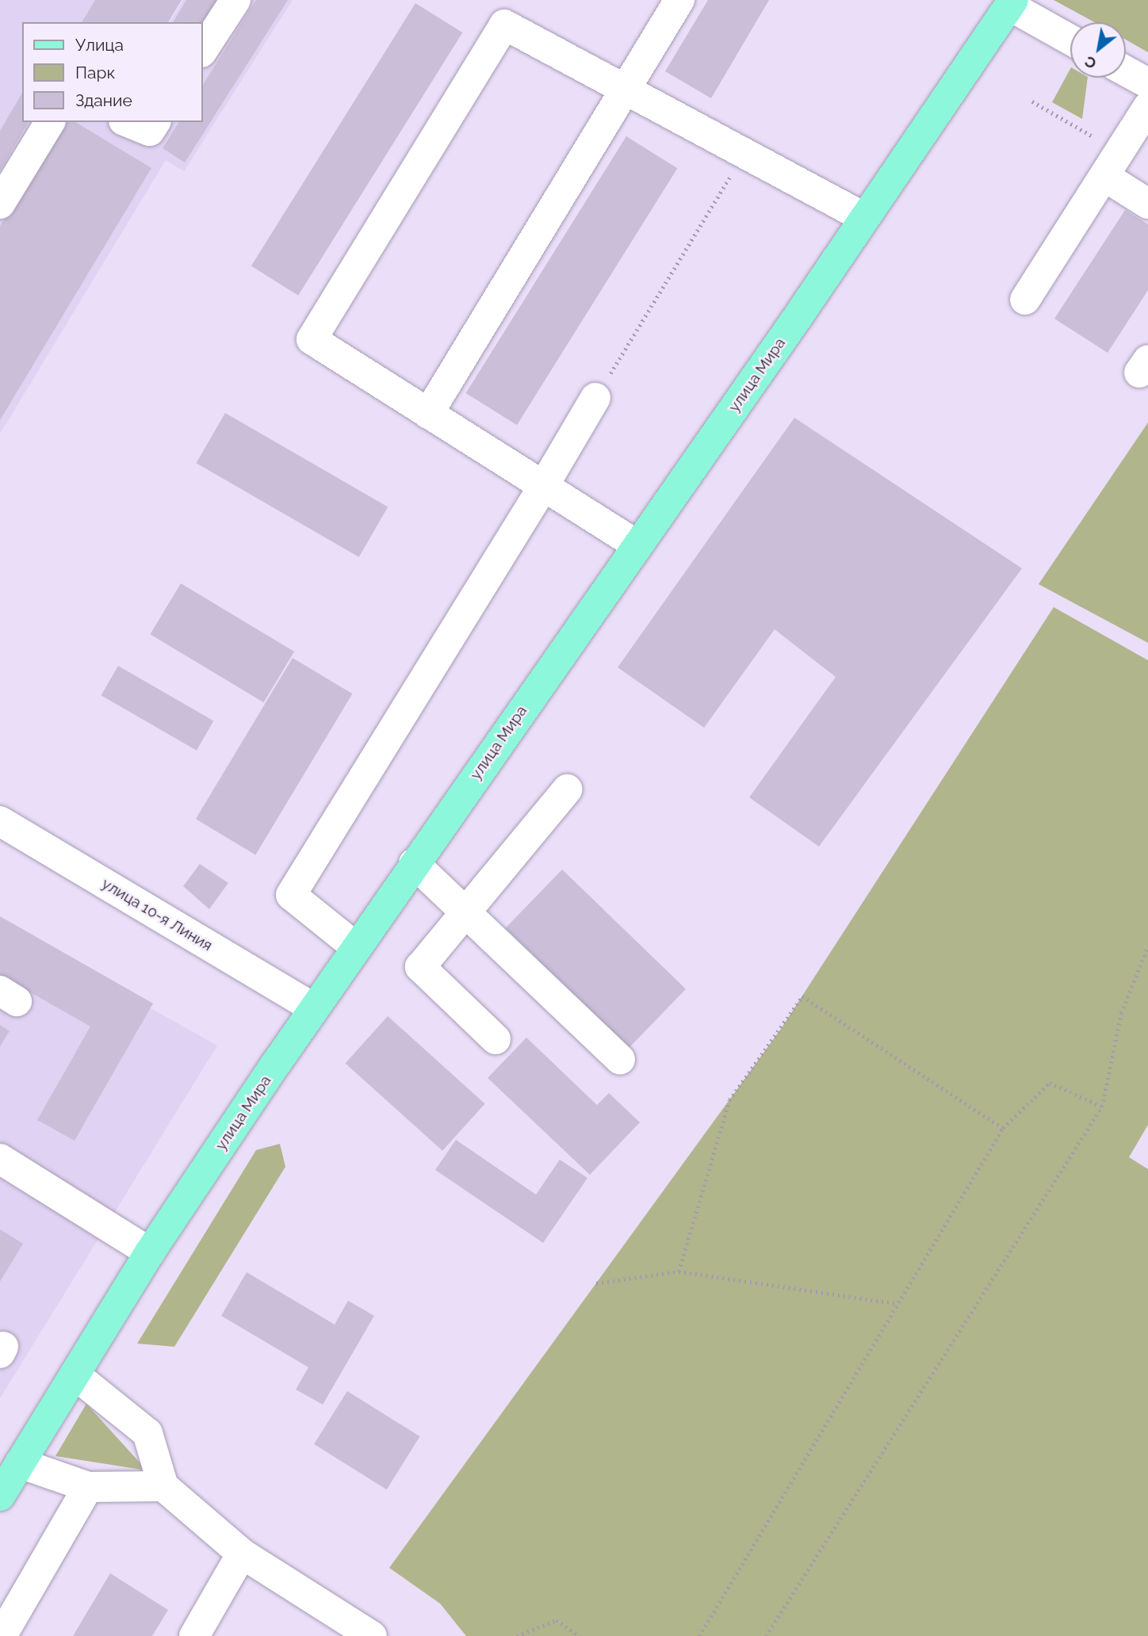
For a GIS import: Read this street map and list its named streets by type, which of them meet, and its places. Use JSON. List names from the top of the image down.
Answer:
{
  "streets": {
    "main road": ["улица Мира"],
    "street": ["улица 10-я Линия"]
  },
  "crossings": [
    ["улица Мира", "улица 10-я Линия"]
  ],
  "legend": ["Улица", "Парк", "Здание"],
  "north": "bottom left"
}
